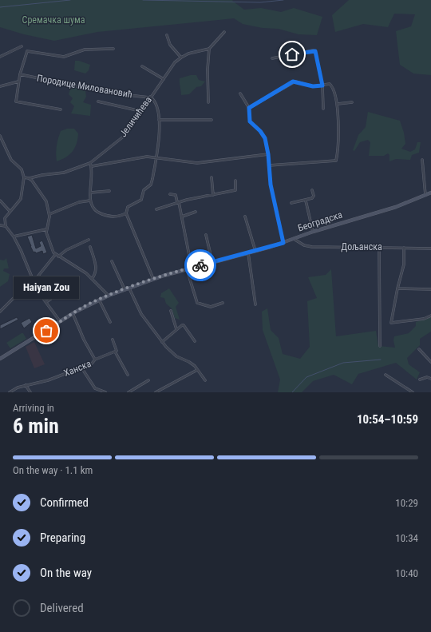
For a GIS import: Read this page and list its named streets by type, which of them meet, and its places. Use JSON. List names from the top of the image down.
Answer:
{
  "streets": {
    "main road": ["Београдска"],
    "street": [
      "Породице Миловановић",
      "Јеличићева",
      "Дољанска",
      "Ханска"
    ]
  },
  "crossings": [
    ["Породице Миловановић", "Јеличићева"],
    ["Београдска", "Дољанска"],
    ["Београдска", "Ханска"]
  ],
  "parks": ["Сремачка шума"],
  "places": ["Haiyan Zou"],
  "page": {
    "bubble": "Haiyan Zou",
    "heading": ["6 min", "Arriving in", "10:54–10:59"],
    "bar": "On the way · 1.1 km",
    "list": [
      ["Confirmed", "10:29"],
      ["Preparing", "10:34"],
      ["On the way", "10:40"],
      "Delivered"
    ]
  }
}
